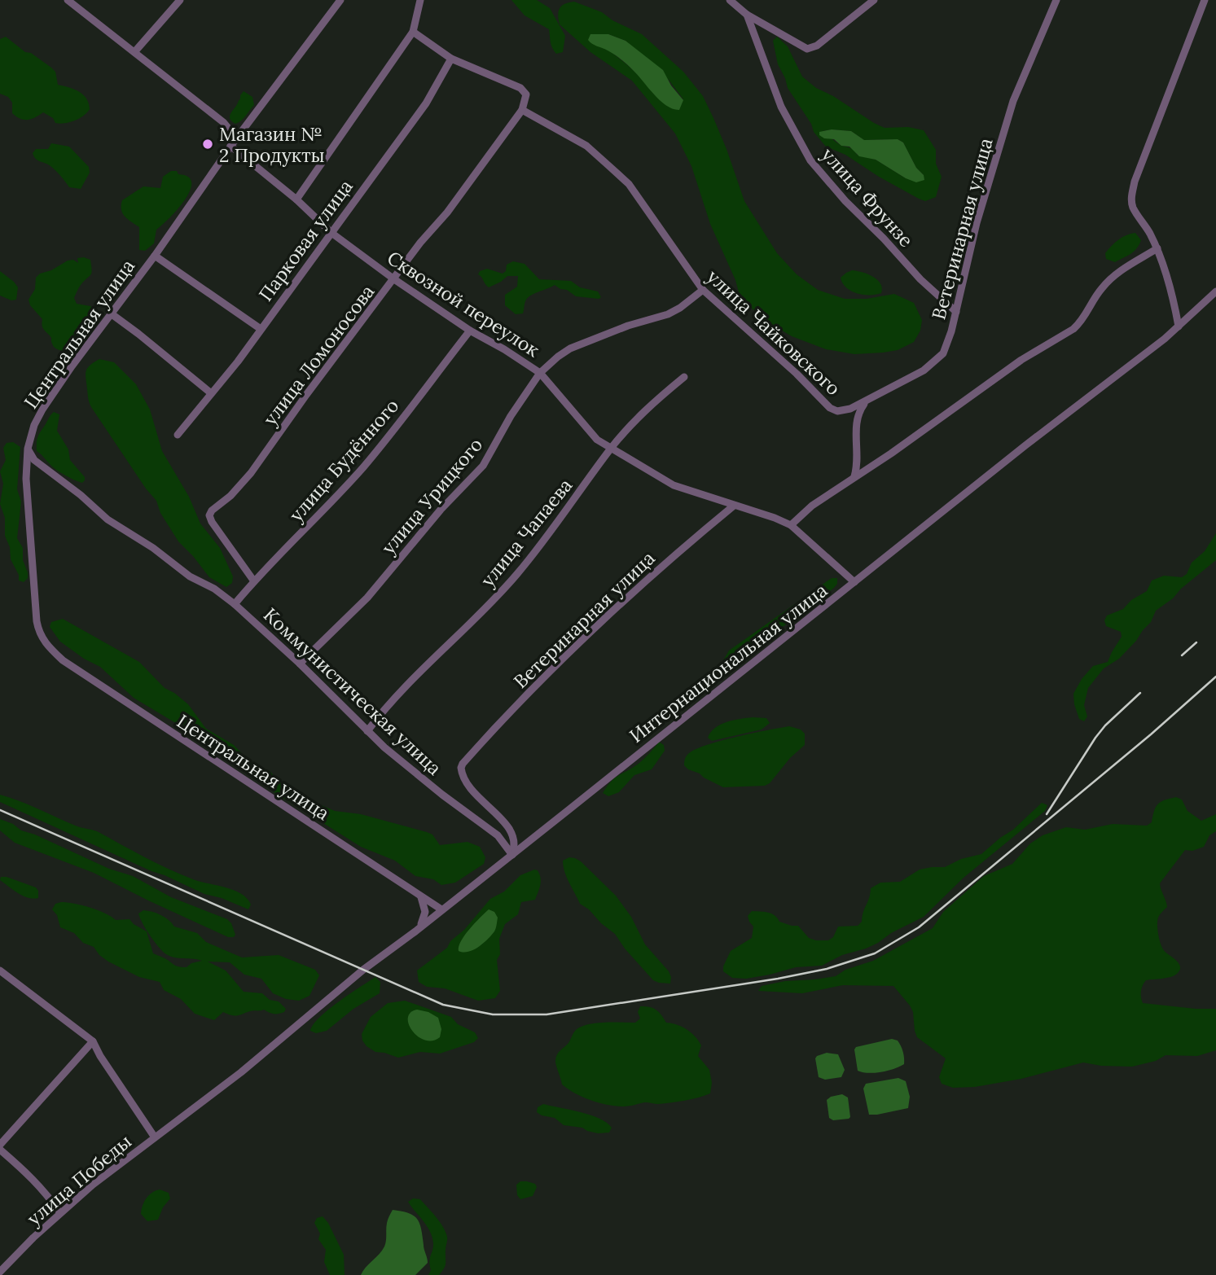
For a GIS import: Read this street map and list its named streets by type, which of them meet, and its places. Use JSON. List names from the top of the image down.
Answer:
{
  "streets": {
    "street": [
      "улица Фрунзе",
      "Ветеринарная улица",
      "Парковая улица",
      "Сквозной переулок",
      "улица Чайковского",
      "Центральная улица",
      "улица Ломоносова",
      "улица Будённого",
      "улица Урицкого",
      "улица Чапаева",
      "Интернациональная улица",
      "Коммунистическая улица",
      "улица Победы"
    ]
  },
  "crossings": [
    ["улица Фрунзе", "Ветеринарная улица"],
    ["Ветеринарная улица", "Сквозной переулок"],
    ["Ветеринарная улица", "улица Чайковского"],
    ["Ветеринарная улица", "Интернациональная улица"],
    ["Ветеринарная улица", "Коммунистическая улица"],
    ["Парковая улица", "Сквозной переулок"],
    ["Сквозной переулок", "Центральная улица"],
    ["Сквозной переулок", "улица Ломоносова"],
    ["Сквозной переулок", "улица Будённого"],
    ["Сквозной переулок", "улица Урицкого"],
    ["Сквозной переулок", "улица Чапаева"],
    ["Сквозной переулок", "Интернациональная улица"],
    ["улица Чайковского", "улица Ломоносова"],
    ["улица Чайковского", "улица Урицкого"],
    ["Центральная улица", "Интернациональная улица"],
    ["Центральная улица", "Коммунистическая улица"],
    ["улица Ломоносова", "улица Будённого"],
    ["улица Будённого", "Коммунистическая улица"],
    ["улица Урицкого", "Коммунистическая улица"],
    ["улица Чапаева", "Коммунистическая улица"],
    ["Интернациональная улица", "Коммунистическая улица"],
    ["Интернациональная улица", "улица Победы"]
  ],
  "places": ["Магазин № 2 Продукты"]
}
